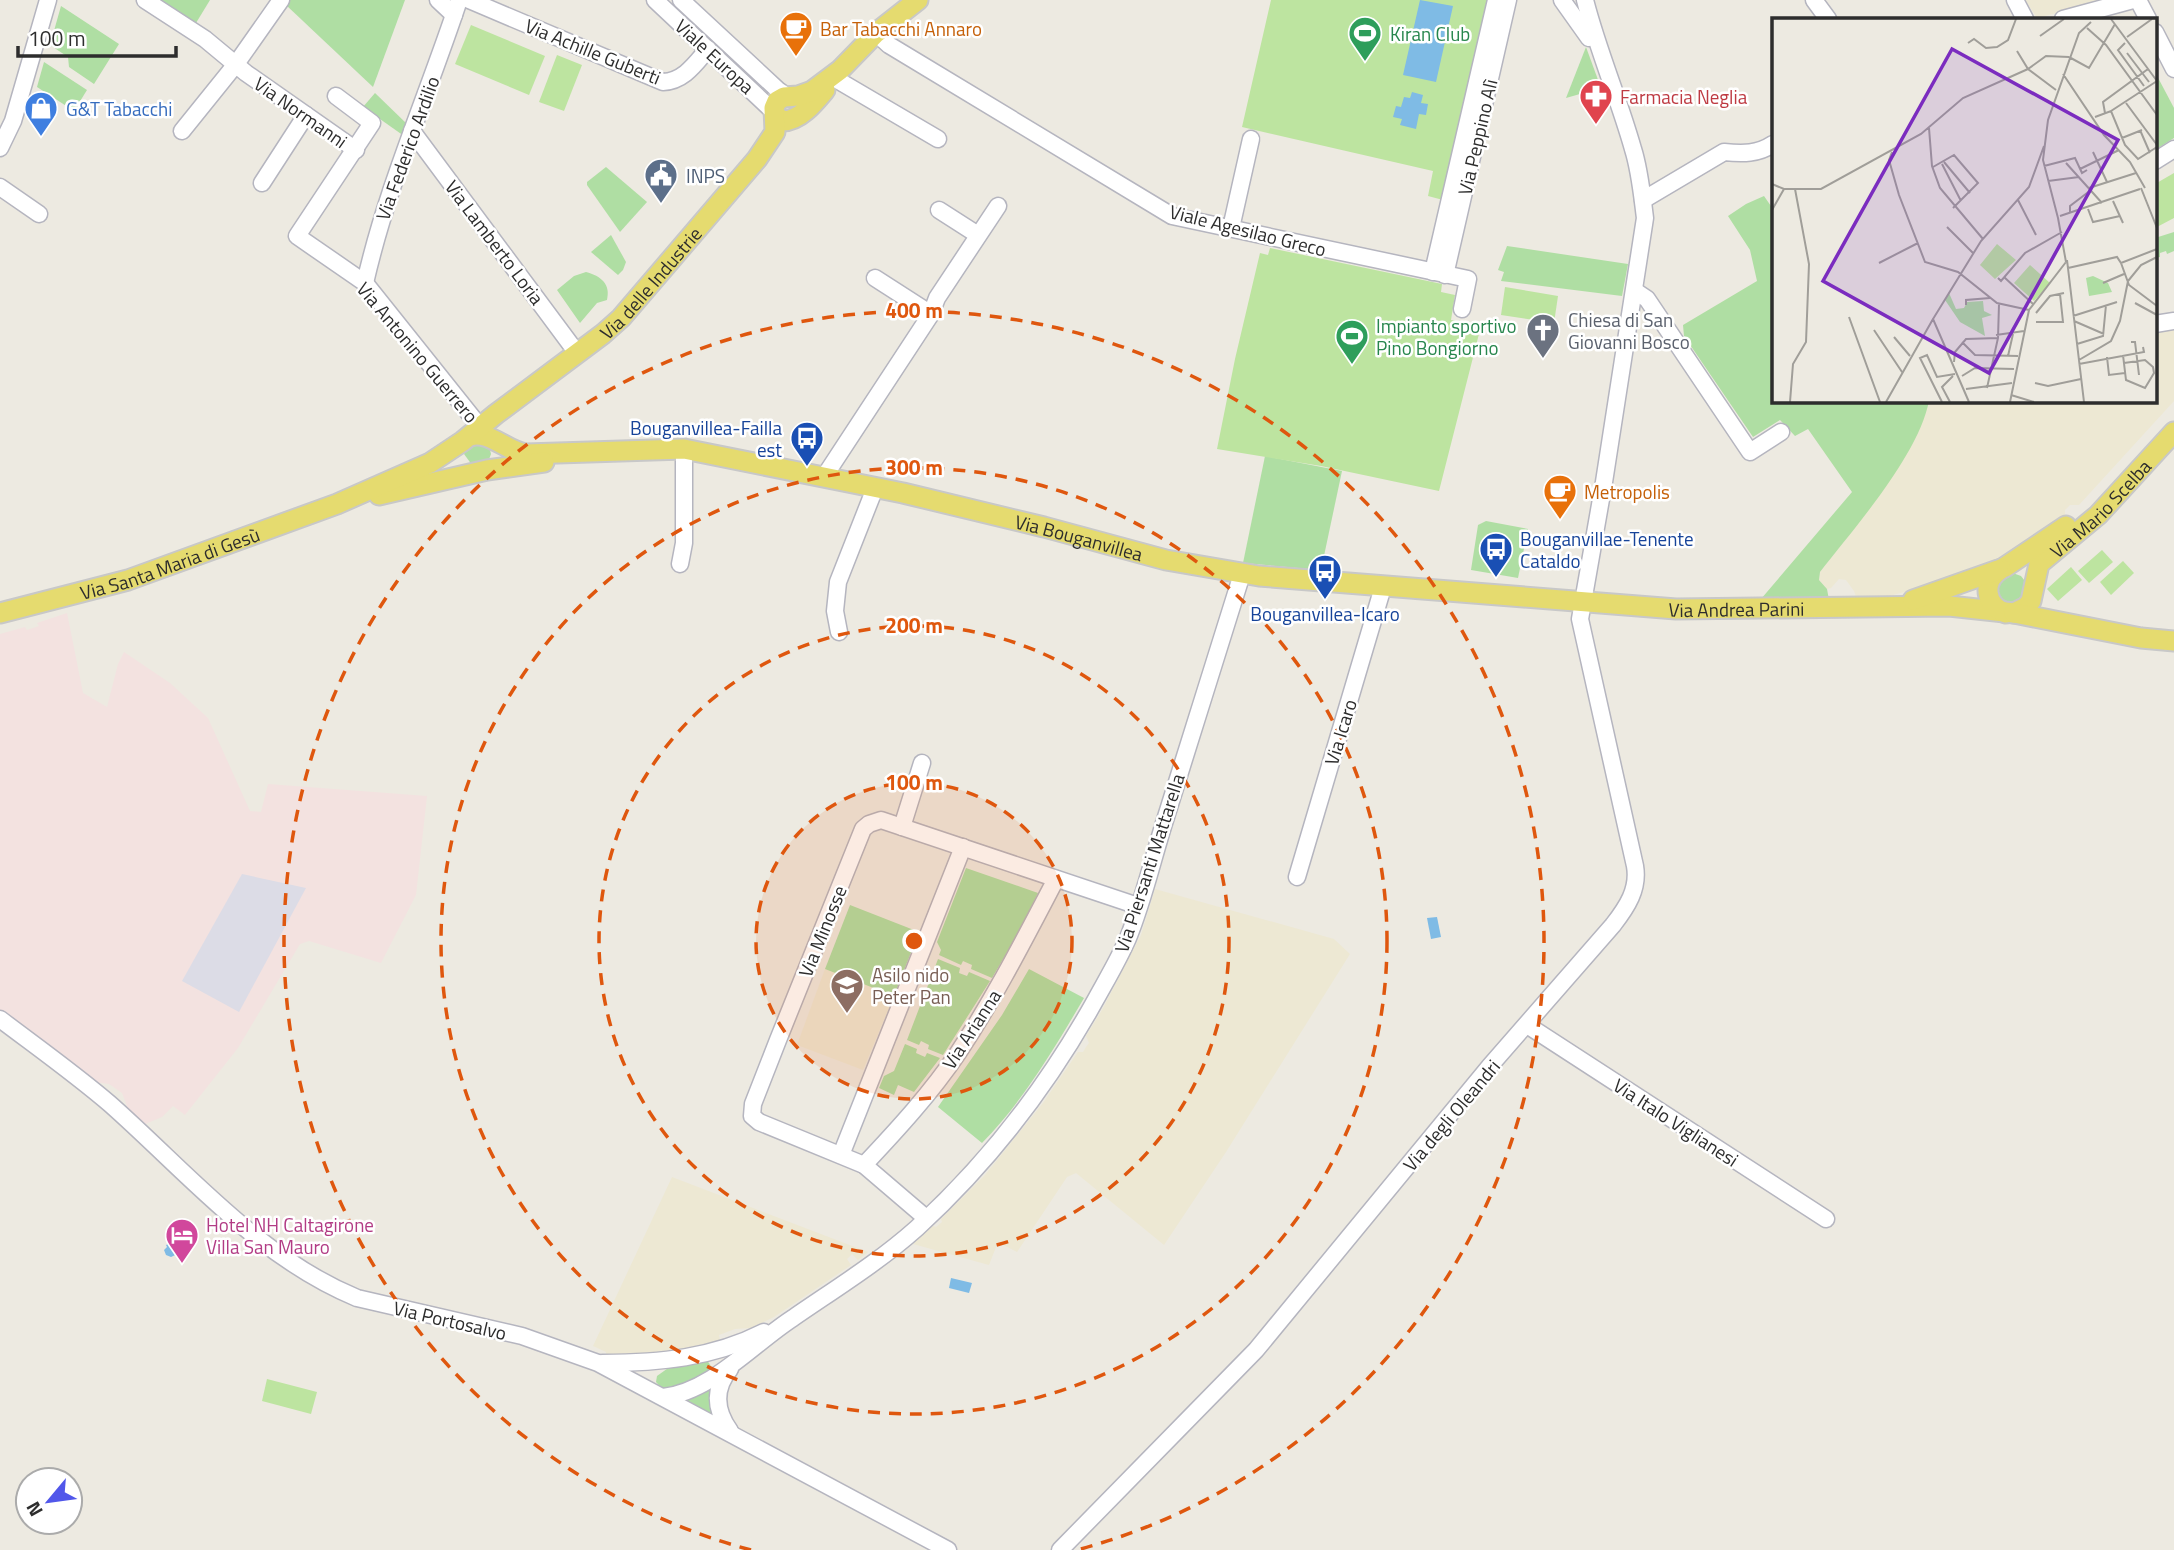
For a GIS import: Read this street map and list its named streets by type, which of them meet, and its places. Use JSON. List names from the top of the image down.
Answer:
{
  "streets": {
    "main road": [
      "Via delle Industrie",
      "Via Mario Scelba",
      "Via Bouganvillea",
      "Via Santa Maria di Gesù",
      "Via Andrea Parini"
    ],
    "street": [
      "Via Achille Guberti",
      "Viale Europa",
      "Via Normanni",
      "Via Peppino Alì",
      "Via Federico Ardilio",
      "Viale Agesilao Greco",
      "Via Lamberto Loria",
      "Via Antonino Guerrero",
      "Via Icaro",
      "Via Piersanti Mattarella",
      "Via Minosse",
      "Via Arianna",
      "Via degli Oleandri",
      "Via Italo Viglianesi",
      "Via Portosalvo"
    ]
  },
  "crossings": [
    ["Via Achille Guberti", "Viale Europa"],
    ["Viale Europa", "Via delle Industrie"],
    ["Via Normanni", "Via Antonino Guerrero"],
    ["Via Peppino Alì", "Viale Agesilao Greco"],
    ["Via Federico Ardilio", "Via Lamberto Loria"],
    ["Via Federico Ardilio", "Via Antonino Guerrero"],
    ["Via Lamberto Loria", "Via delle Industrie"],
    ["Via delle Industrie", "Via Antonino Guerrero"],
    ["Via delle Industrie", "Via Santa Maria di Gesù"],
    ["Via Mario Scelba", "Via Andrea Parini"],
    ["Via Bouganvillea", "Via Andrea Parini"],
    ["Via Bouganvillea", "Via Icaro"],
    ["Via Bouganvillea", "Via Piersanti Mattarella"],
    ["Via Bouganvillea", "Via degli Oleandri"],
    ["Via Andrea Parini", "Via degli Oleandri"],
    ["Via Piersanti Mattarella", "Via Minosse"],
    ["Via Minosse", "Via Arianna"],
    ["Via degli Oleandri", "Via Italo Viglianesi"]
  ],
  "places": {
    "cafe": ["Bar Tabacchi Annaro", "Metropolis"],
    "sports": ["Kiran Club", "Impianto sportivo Pino Bongiorno"],
    "pharmacy": ["Farmacia Neglia"],
    "shop": ["G&T Tabacchi"],
    "public building": ["INPS"],
    "church": ["Chiesa di San Giovanni Bosco"],
    "bus stop": ["Bouganvillea-Failla est", "Bouganvillae-Tenente Cataldo", "Bouganvillea-Icaro"],
    "school or university": ["Asilo nido Peter Pan"],
    "hotel": ["Hotel NH Caltagirone Villa San Mauro"]
  },
  "scale_bar": "100 m",
  "north": "bottom left",
  "rings": [
    "400 m",
    "300 m",
    "200 m",
    "100 m"
  ]
}
